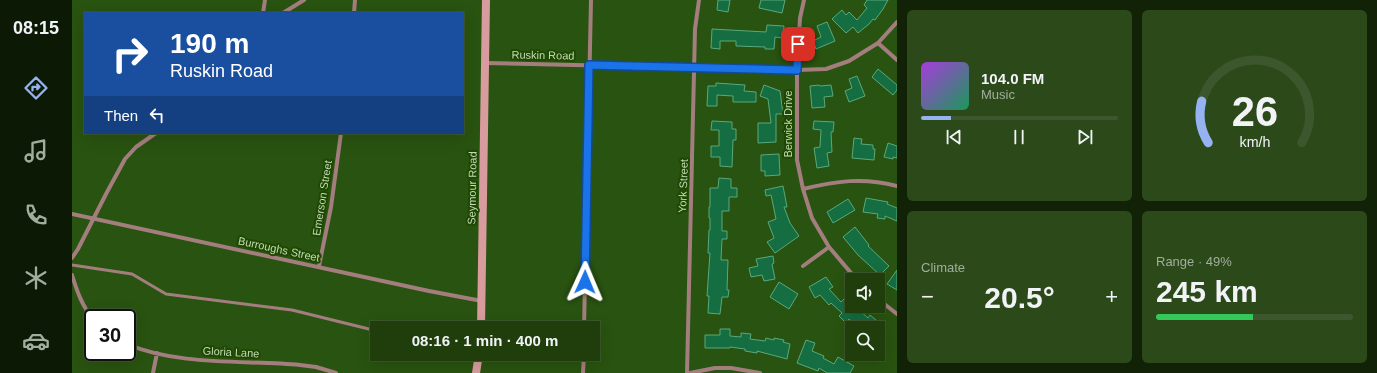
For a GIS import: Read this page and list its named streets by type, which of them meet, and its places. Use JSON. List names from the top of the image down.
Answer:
{
  "streets": {
    "street": [
      "Ruskin Road",
      "Berwick Drive",
      "York Street",
      "Seymour Road",
      "Emerson Street",
      "Burroughs Street",
      "Gloria Lane"
    ]
  },
  "crossings": [
    ["Ruskin Road", "Berwick Drive"],
    ["Ruskin Road", "York Street"],
    ["Ruskin Road", "Seymour Road"],
    ["Seymour Road", "Burroughs Street"],
    ["Emerson Street", "Burroughs Street"]
  ],
  "page": {
    "tabs": "08:15",
    "turn": ["190 m", "Ruskin Road"],
    "song": ["104.0 FM", "Music"],
    "then": "Then",
    "tile": [
      "Climate",
      ["Range · 49%", "245 km"]
    ],
    "heat": ["−", "20.5°", "+"],
    "limit": "30",
    "trip": "08:16 · 1 min · 400 m",
    "gauge": ["26", "km/h"]
  }
}
